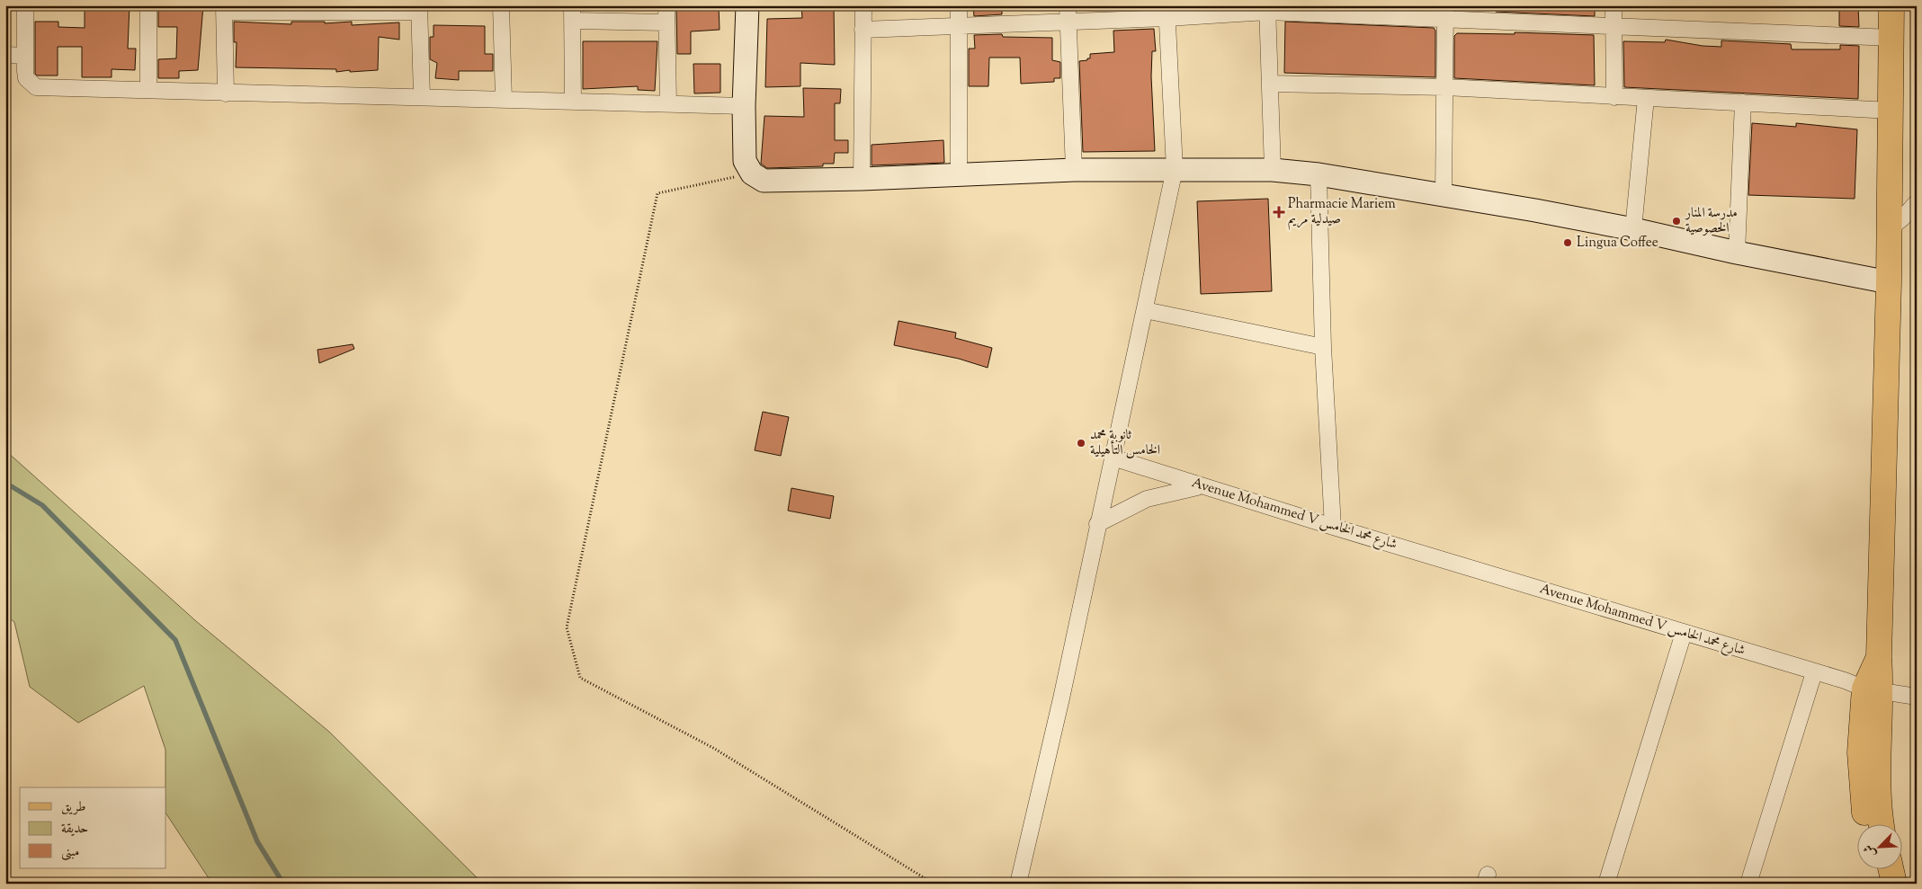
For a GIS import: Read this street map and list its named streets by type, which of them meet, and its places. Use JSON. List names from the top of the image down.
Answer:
{
  "streets": {
    "street": ["Avenue Mohammed V شارع محمد الخامس"]
  },
  "places": {
    "health": ["Pharmacie Mariem صيدلية مريم"],
    "other": ["مدرسة المنار الخصوصية", "Lingua Coffee", "ثانوية محمد الخامس التأهيلية"]
  },
  "legend": ["طريق", "حديقة", "مبنى"],
  "north": "bottom left"
}
